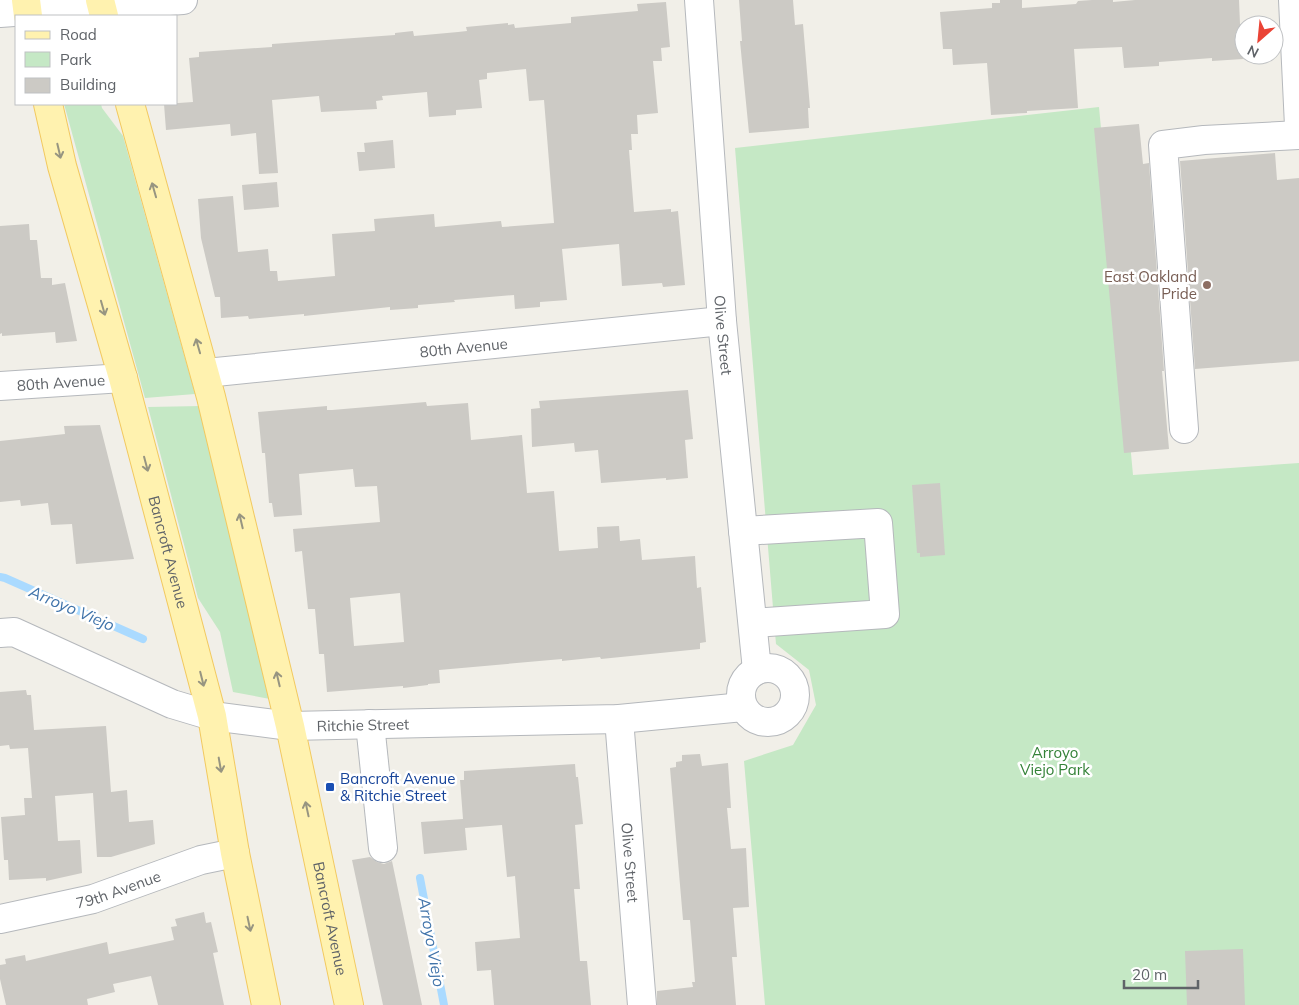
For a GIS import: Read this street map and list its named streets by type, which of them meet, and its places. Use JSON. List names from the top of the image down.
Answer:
{
  "streets": {
    "main road": ["Bancroft Avenue"],
    "street": [
      "Olive Street",
      "80th Avenue",
      "Ritchie Street",
      "79th Avenue"
    ]
  },
  "crossings": [
    ["Olive Street", "80th Avenue"],
    ["Olive Street", "Ritchie Street"],
    ["80th Avenue", "Bancroft Avenue"],
    ["Bancroft Avenue", "Ritchie Street"],
    ["Bancroft Avenue", "79th Avenue"]
  ],
  "water": ["Arroyo Viejo"],
  "parks": ["Arroyo Viejo Park"],
  "places": {
    "other": ["East Oakland Pride"],
    "transit": ["Bancroft Avenue & Ritchie Street"]
  },
  "legend": ["Road", "Park", "Building"],
  "scale_bar": "20 m",
  "north": "bottom left"
}
